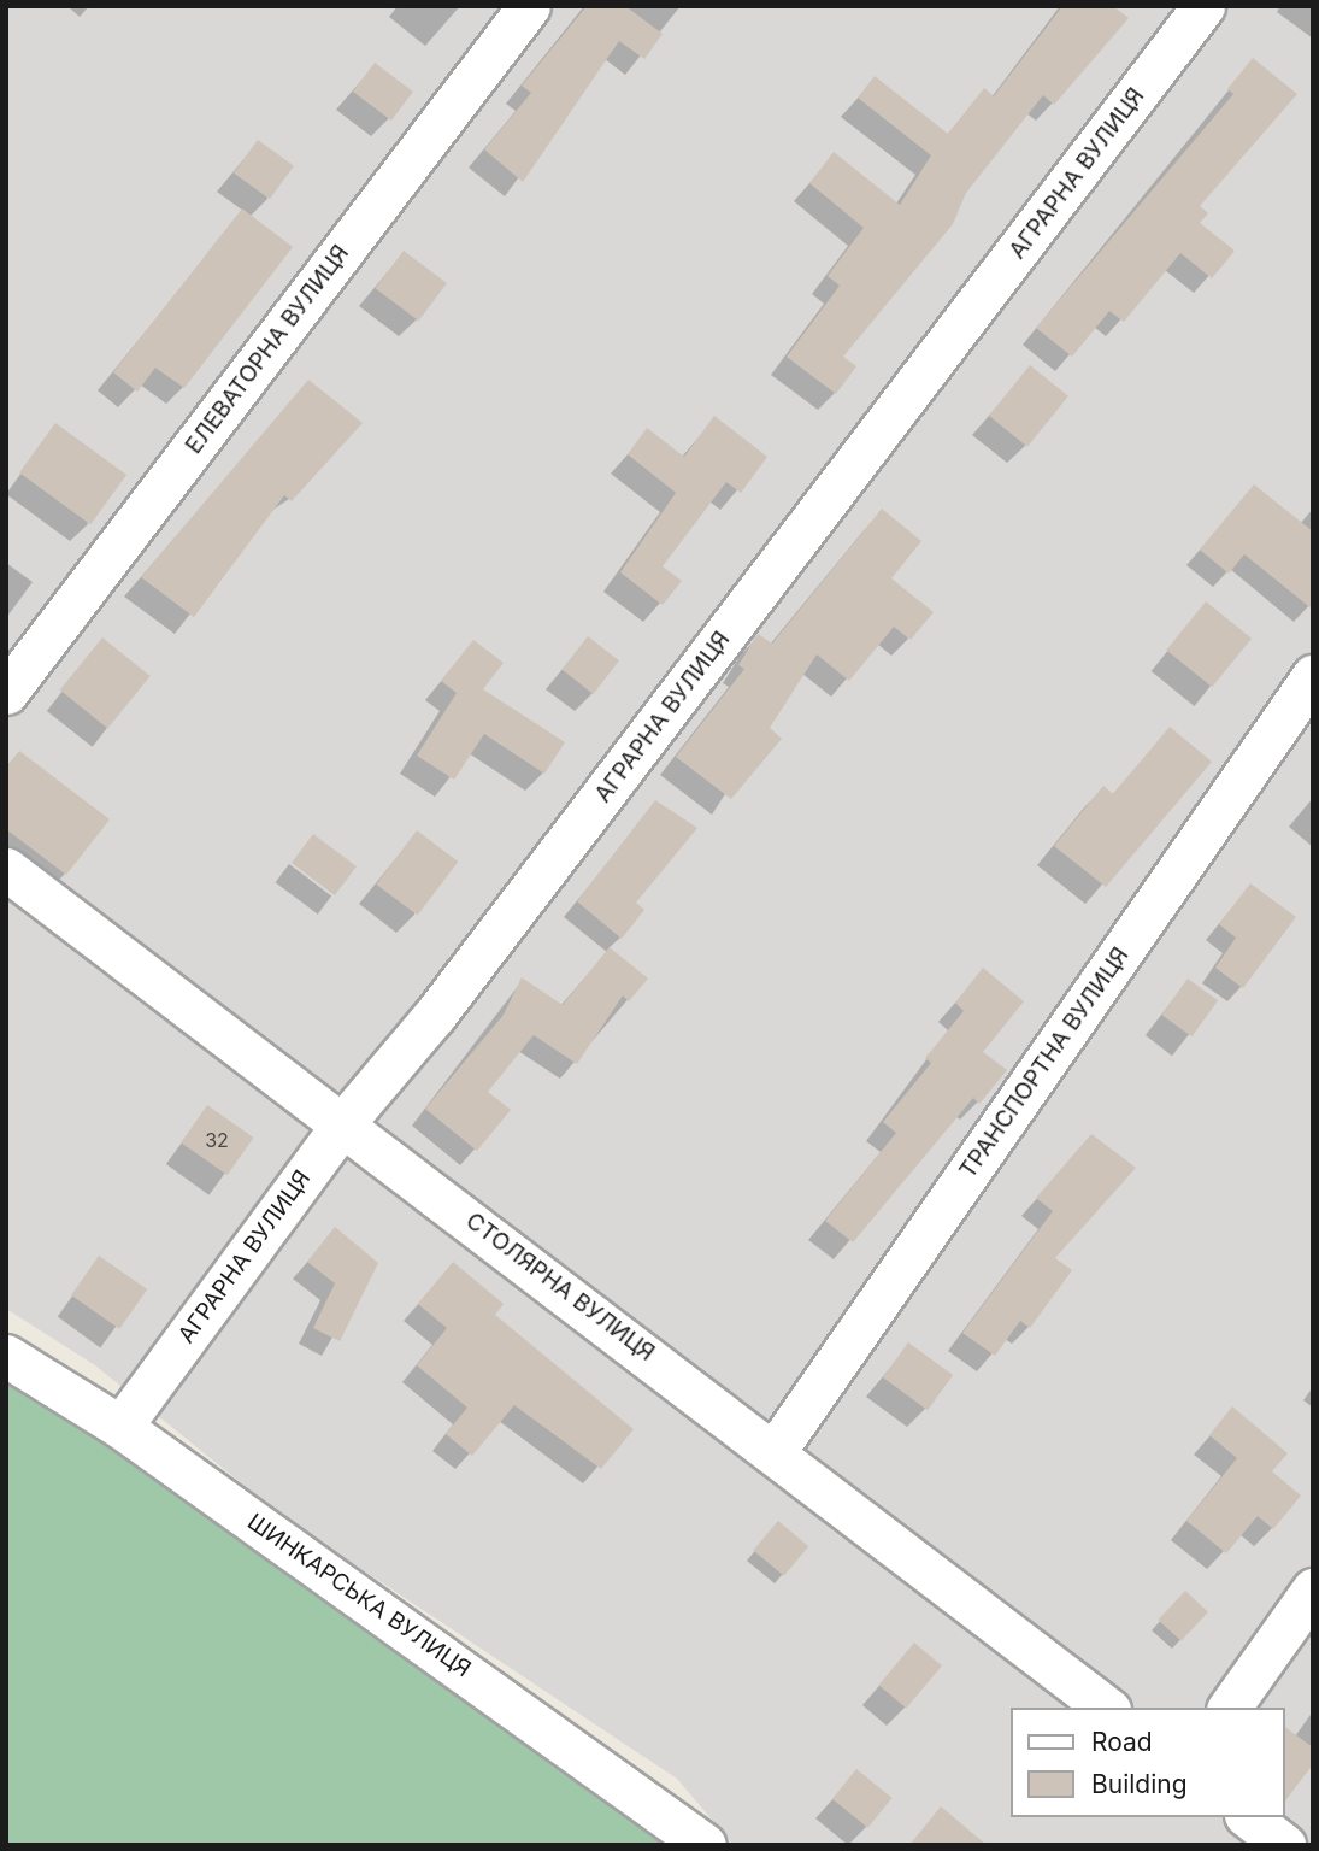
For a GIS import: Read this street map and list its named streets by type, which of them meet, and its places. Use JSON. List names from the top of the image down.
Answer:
{
  "streets": {
    "street": [
      "АГРАРНА ВУЛИЦЯ",
      "ЕЛЕВАТОРНА ВУЛИЦЯ",
      "ТРАНСПОРТНА ВУЛИЦЯ",
      "СТОЛЯРНА ВУЛИЦЯ",
      "ШИНКАРСЬКА ВУЛИЦЯ"
    ]
  },
  "crossings": [
    ["АГРАРНА ВУЛИЦЯ", "СТОЛЯРНА ВУЛИЦЯ"],
    ["АГРАРНА ВУЛИЦЯ", "ШИНКАРСЬКА ВУЛИЦЯ"],
    ["ТРАНСПОРТНА ВУЛИЦЯ", "СТОЛЯРНА ВУЛИЦЯ"]
  ],
  "house_numbers": ["32"],
  "legend": ["Road", "Building"]
}
